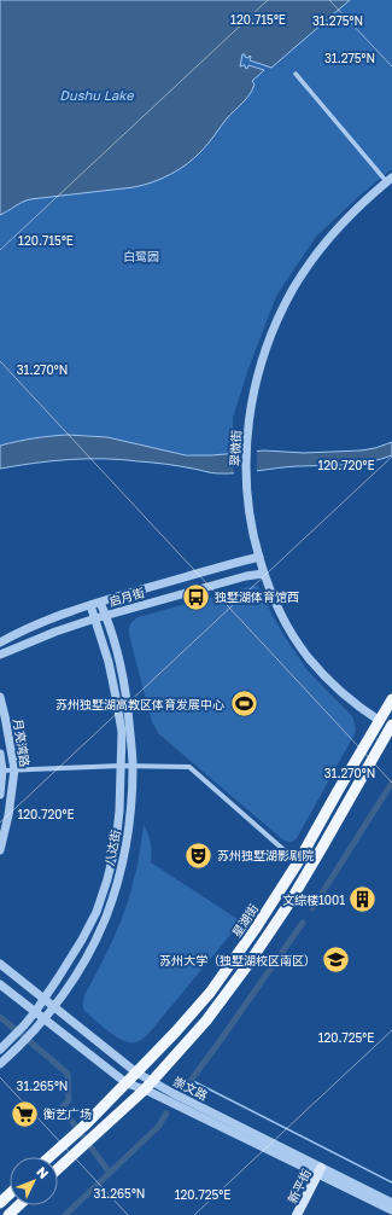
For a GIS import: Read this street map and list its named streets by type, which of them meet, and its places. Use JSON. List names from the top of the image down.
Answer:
{
  "streets": {
    "main road": ["星湖街", "新平街"],
    "street": [
      "翠微街",
      "启月街",
      "月亮湾路",
      "八达街",
      "崇文路"
    ]
  },
  "crossings": [
    ["翠微街", "启月街"],
    ["翠微街", "星湖街"],
    ["启月街", "八达街"],
    ["八达街", "崇文路"],
    ["星湖街", "崇文路"],
    ["崇文路", "新平街"]
  ],
  "water": ["Dushu Lake"],
  "parks": ["白鹭园"],
  "places": {
    "bus stop": ["独墅湖体育馆西"],
    "sports": ["苏州独墅湖高教区体育发展中心"],
    "theatre": ["苏州独墅湖影剧院"],
    "building": ["文综楼1001"],
    "school or university": ["苏州大学（独墅湖校区南区）"],
    "supermarket": ["衡艺广场"]
  },
  "north": "top right",
  "coordinates": [
    "120.715°E",
    "31.275°N",
    "31.270°N",
    "120.720°E",
    "120.725°E",
    "31.265°N"
  ]
}
